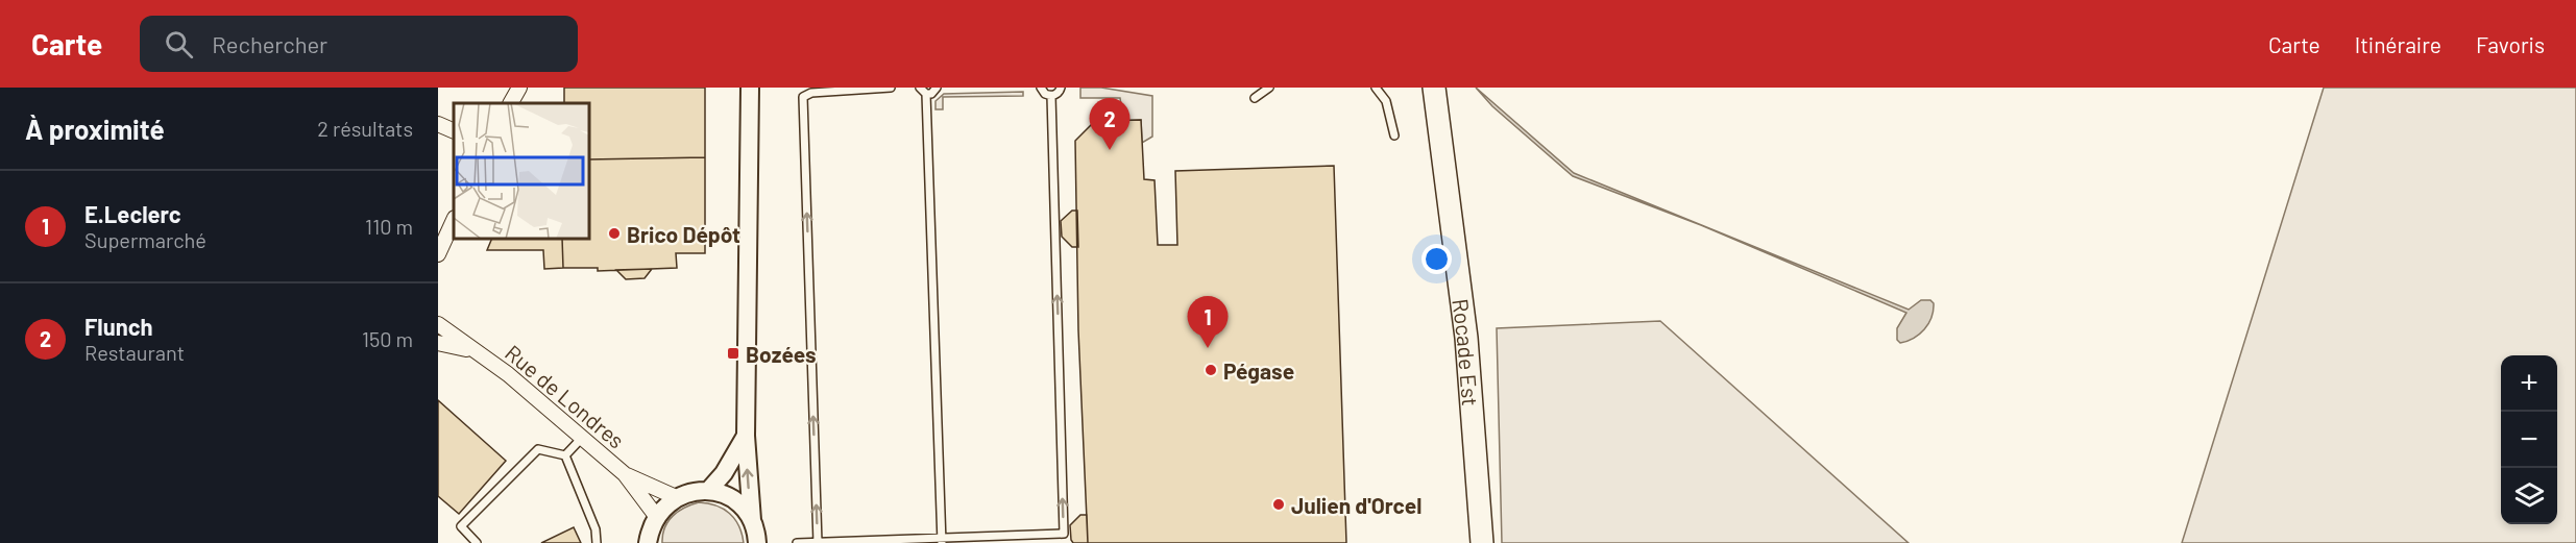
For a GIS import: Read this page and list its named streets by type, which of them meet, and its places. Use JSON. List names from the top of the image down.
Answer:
{
  "streets": {
    "main road": ["Rocade Est"],
    "street": ["Rue de Londres"]
  },
  "places": {
    "other": ["Brico Dépôt", "Pégase", "Julien d'Orcel"],
    "transit": ["Bozées"]
  },
  "page": {
    "header": "Carte",
    "search": "Rechercher",
    "nav": ["Carte", "Itinéraire", "Favoris"],
    "heading": ["À proximité", "2 résultats"],
    "pins": ["2", "1"],
    "list": [
      {
        "mark": "1",
        "name": "E.Leclerc",
        "note": "Supermarché",
        "value": "110 m"
      },
      {
        "mark": "2",
        "name": "Flunch",
        "note": "Restaurant",
        "value": "150 m"
      }
    ],
    "map_buttons": ["+", "−"]
  }
}
